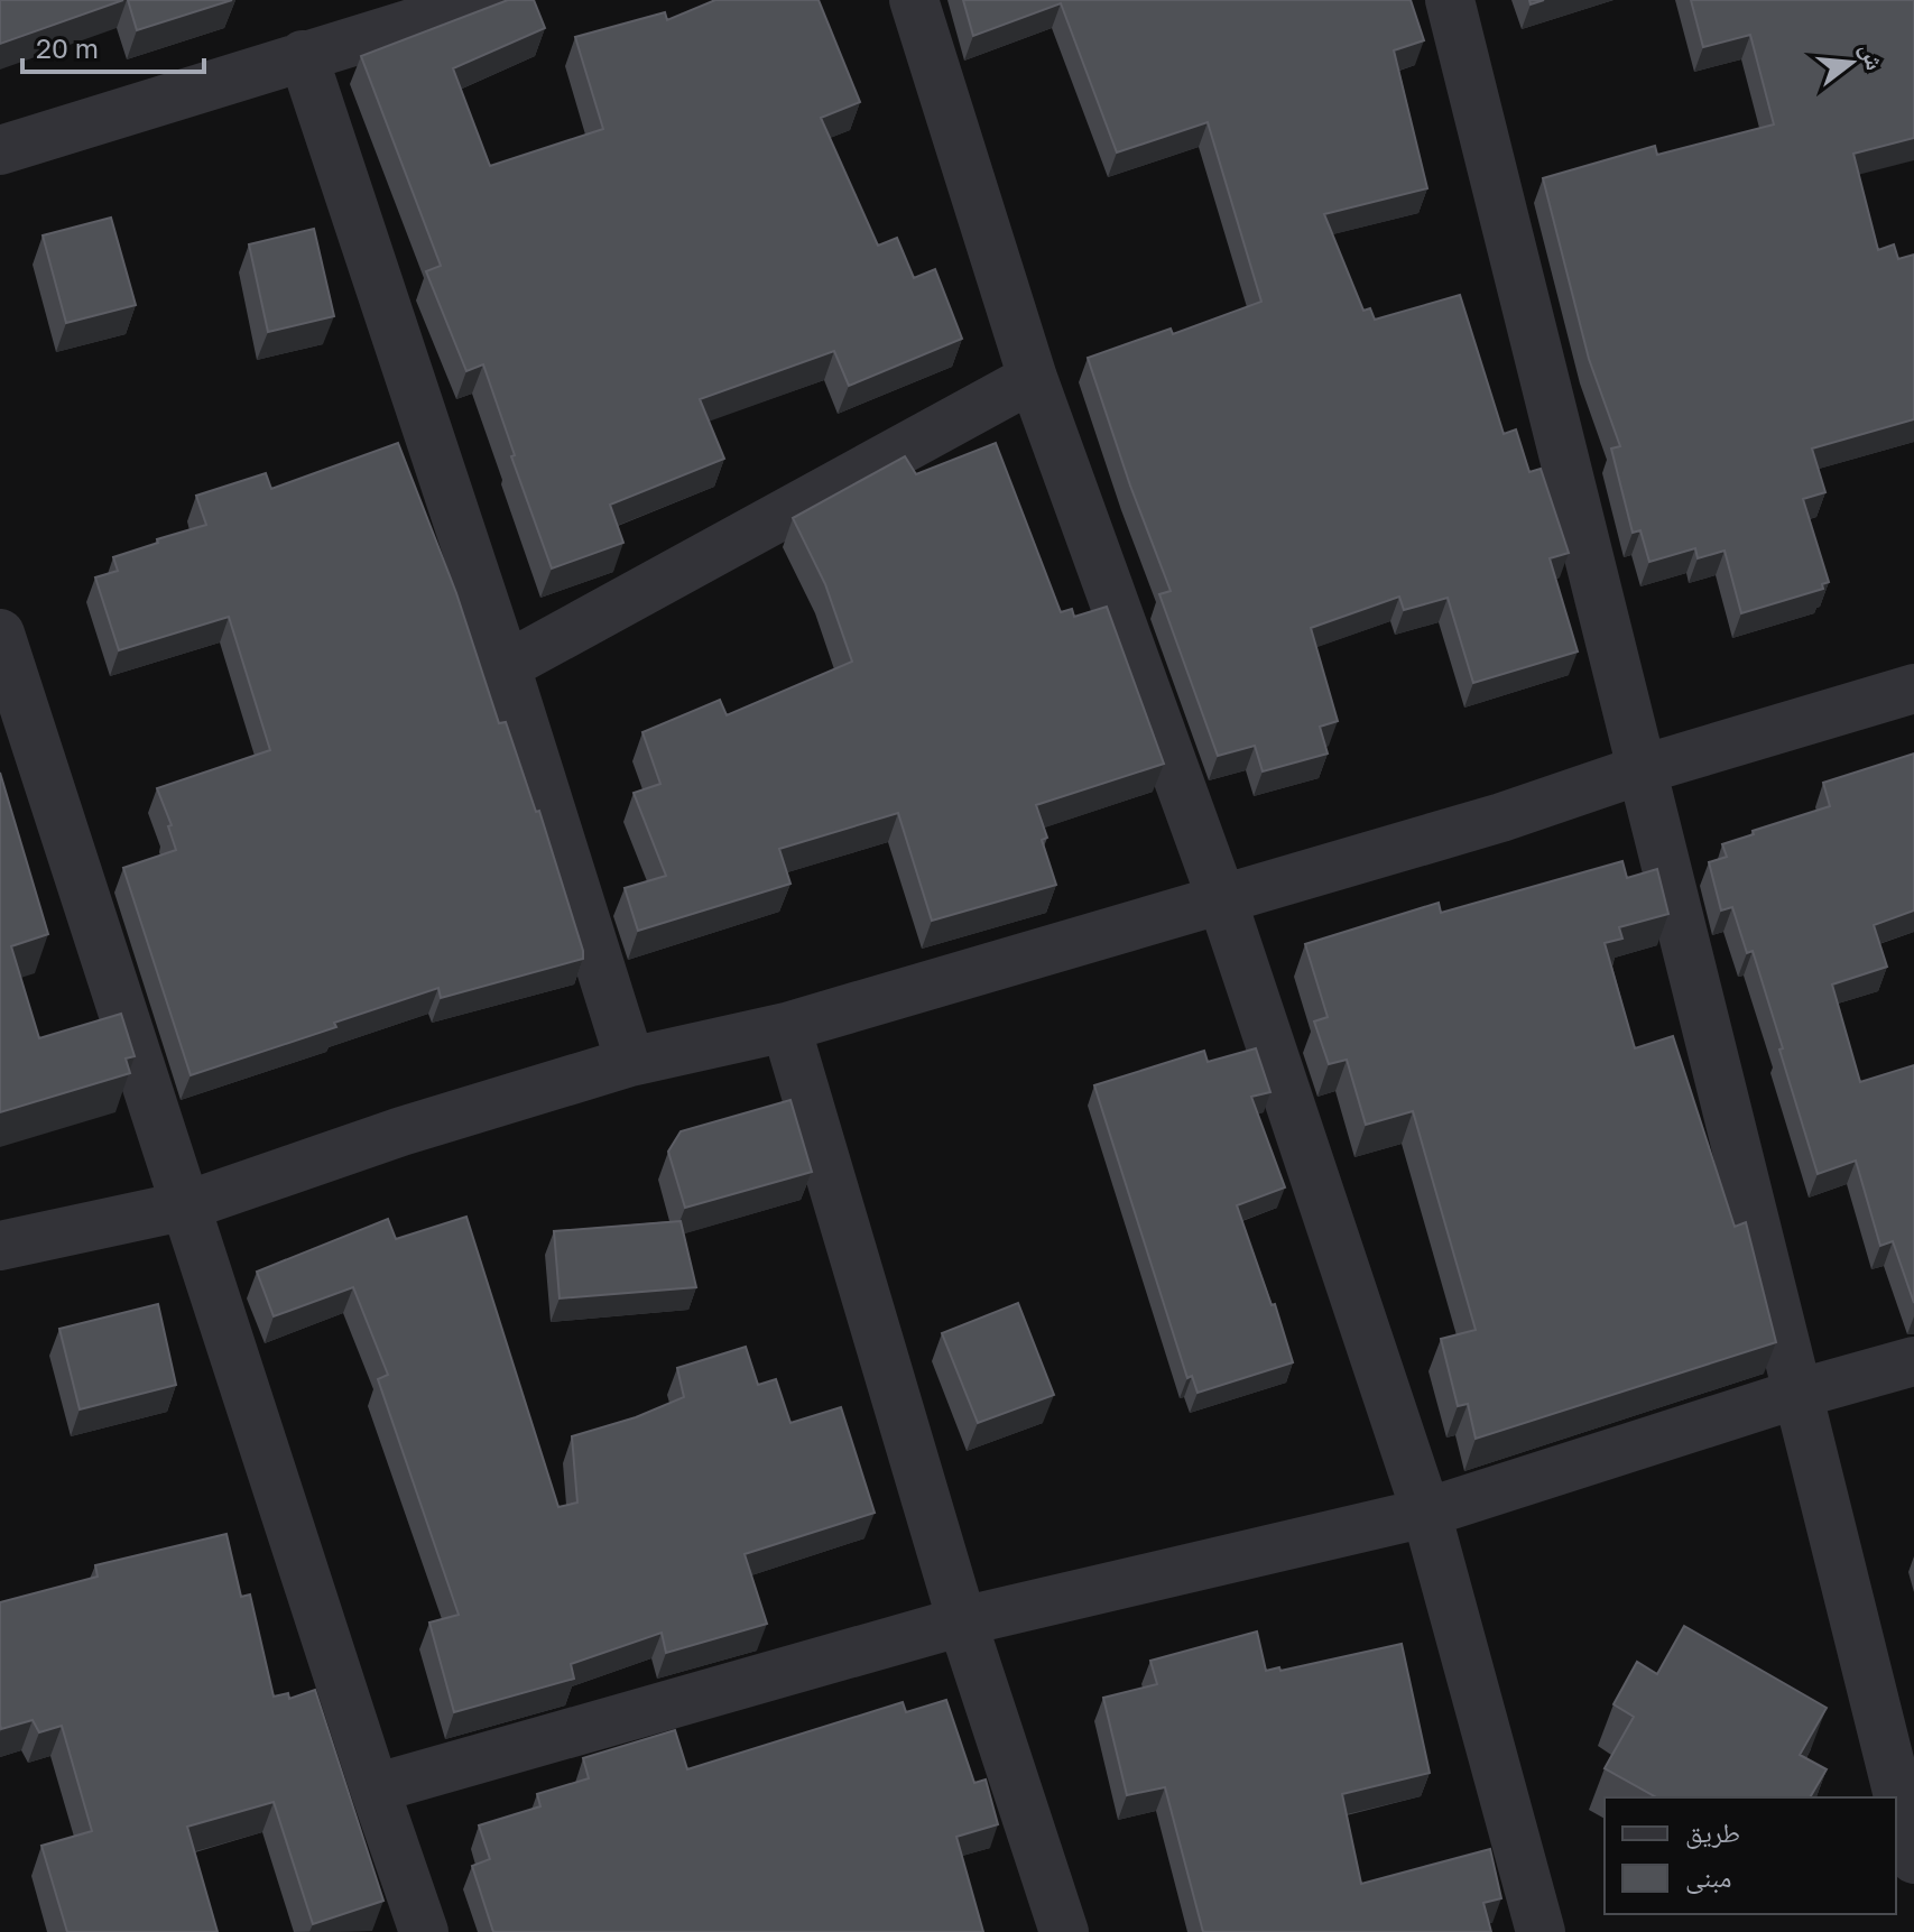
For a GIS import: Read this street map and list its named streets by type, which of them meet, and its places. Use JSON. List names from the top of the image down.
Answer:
{
  "legend": ["طريق", "مبنى"],
  "scale_bar": "20 m",
  "north": "right"
}
